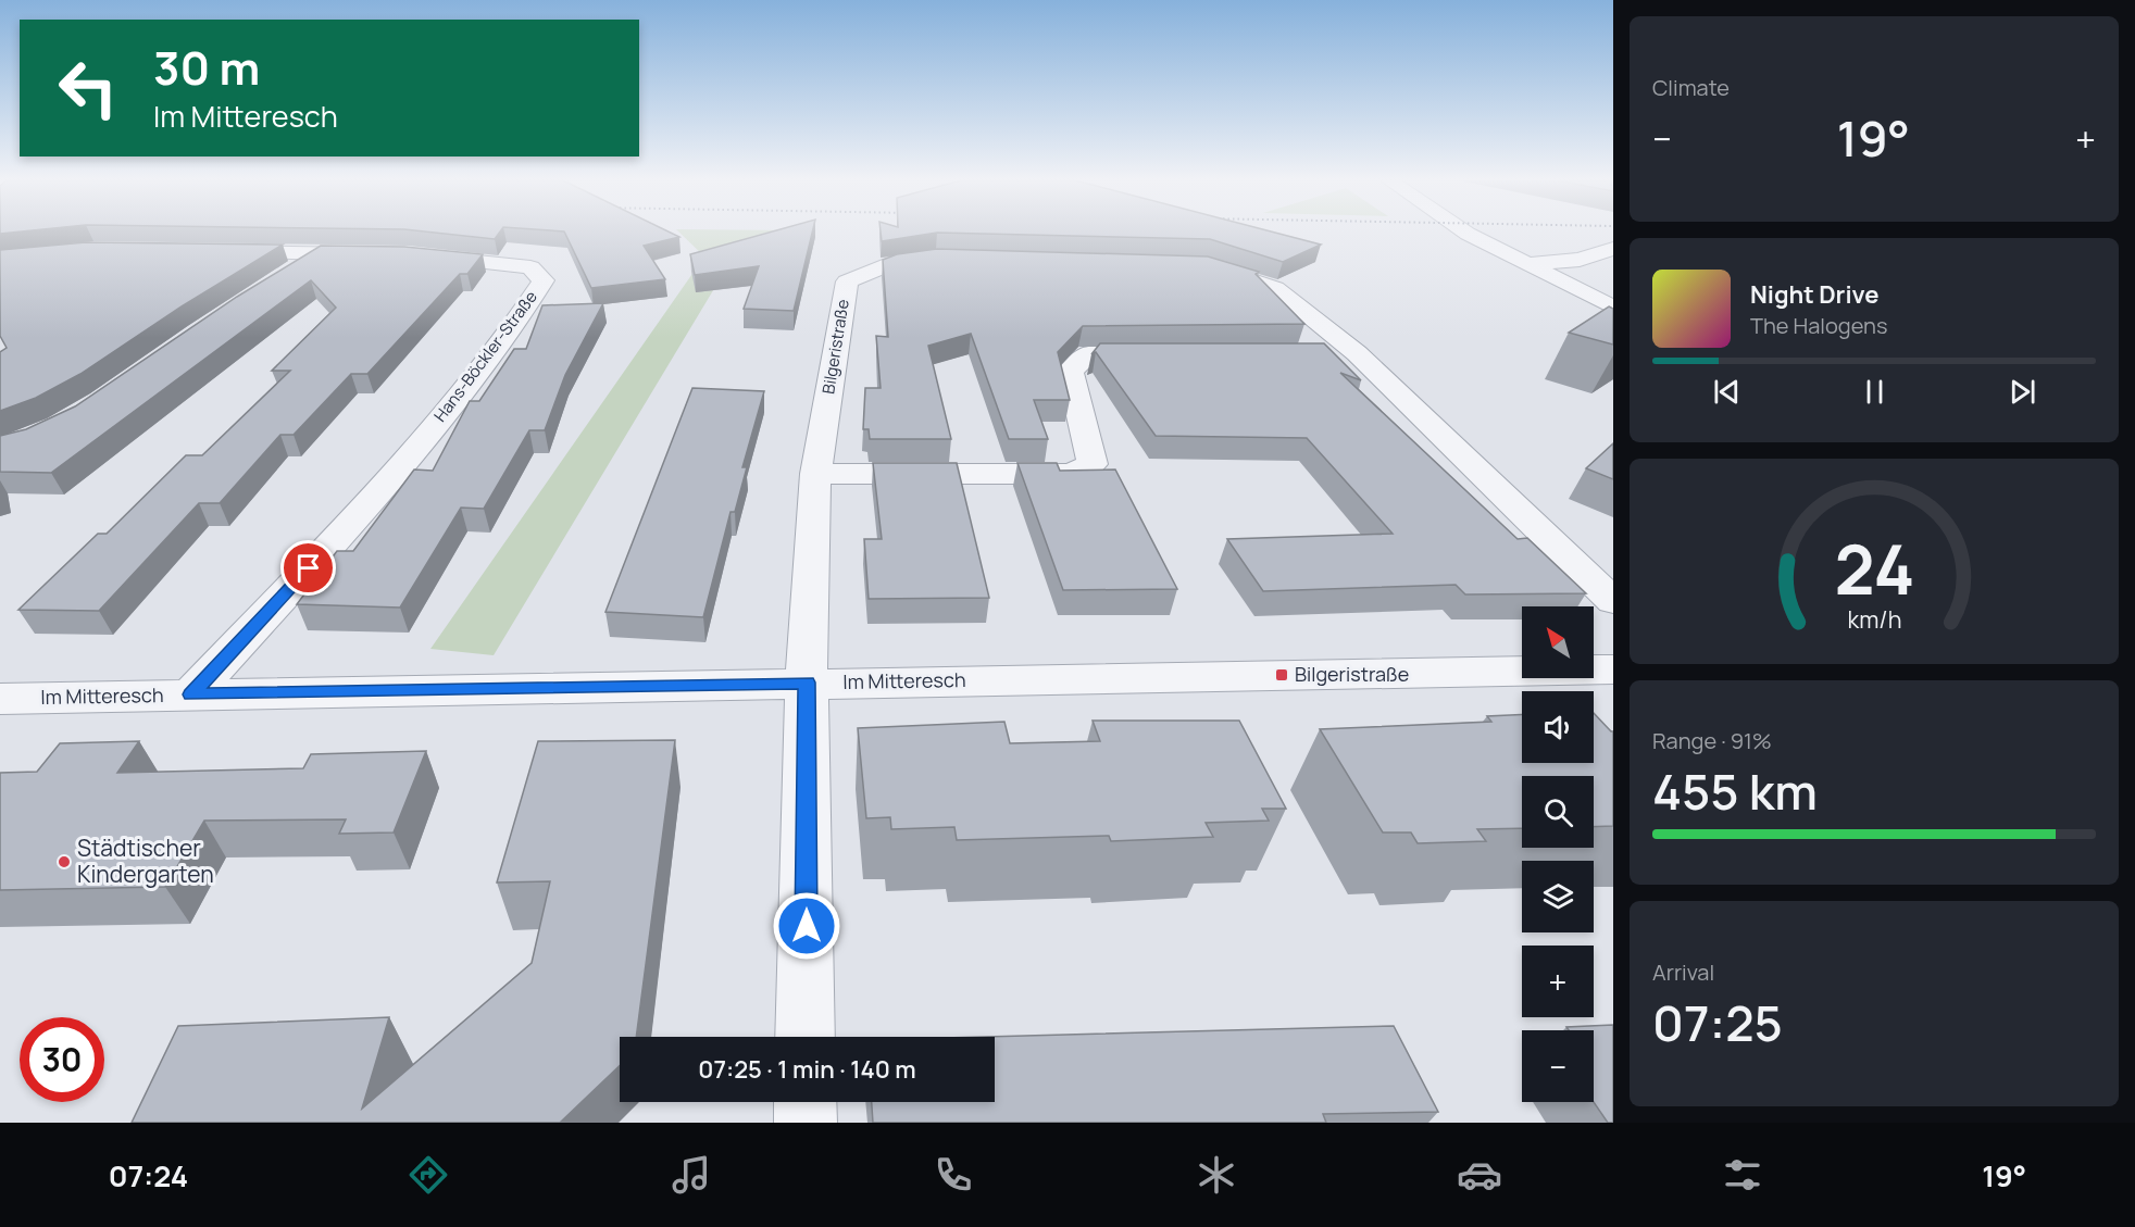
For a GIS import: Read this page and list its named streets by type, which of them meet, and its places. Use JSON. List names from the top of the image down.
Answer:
{
  "streets": {
    "street": ["Bilgeristraße", "Hans-Böckler-Straße", "Im Mitteresch"]
  },
  "crossings": [
    ["Bilgeristraße", "Im Mitteresch"],
    ["Hans-Böckler-Straße", "Im Mitteresch"]
  ],
  "places": {
    "transit": ["Bilgeristraße"],
    "other": ["Städtischer Kindergarten"]
  },
  "north": "top left",
  "page": {
    "tile": [
      "Climate",
      ["Range · 91%", "455 km"],
      ["Arrival", "07:25"]
    ],
    "turn": ["30 m", "Im Mitteresch"],
    "heat": ["−", "19°", "+"],
    "song": ["Night Drive", "The Halogens"],
    "map_buttons": ["+", "−"],
    "limit": "30",
    "trip": "07:25 · 1 min · 140 m",
    "tabs": ["07:24", "19°"],
    "gauge": ["24", "km/h"]
  }
}
